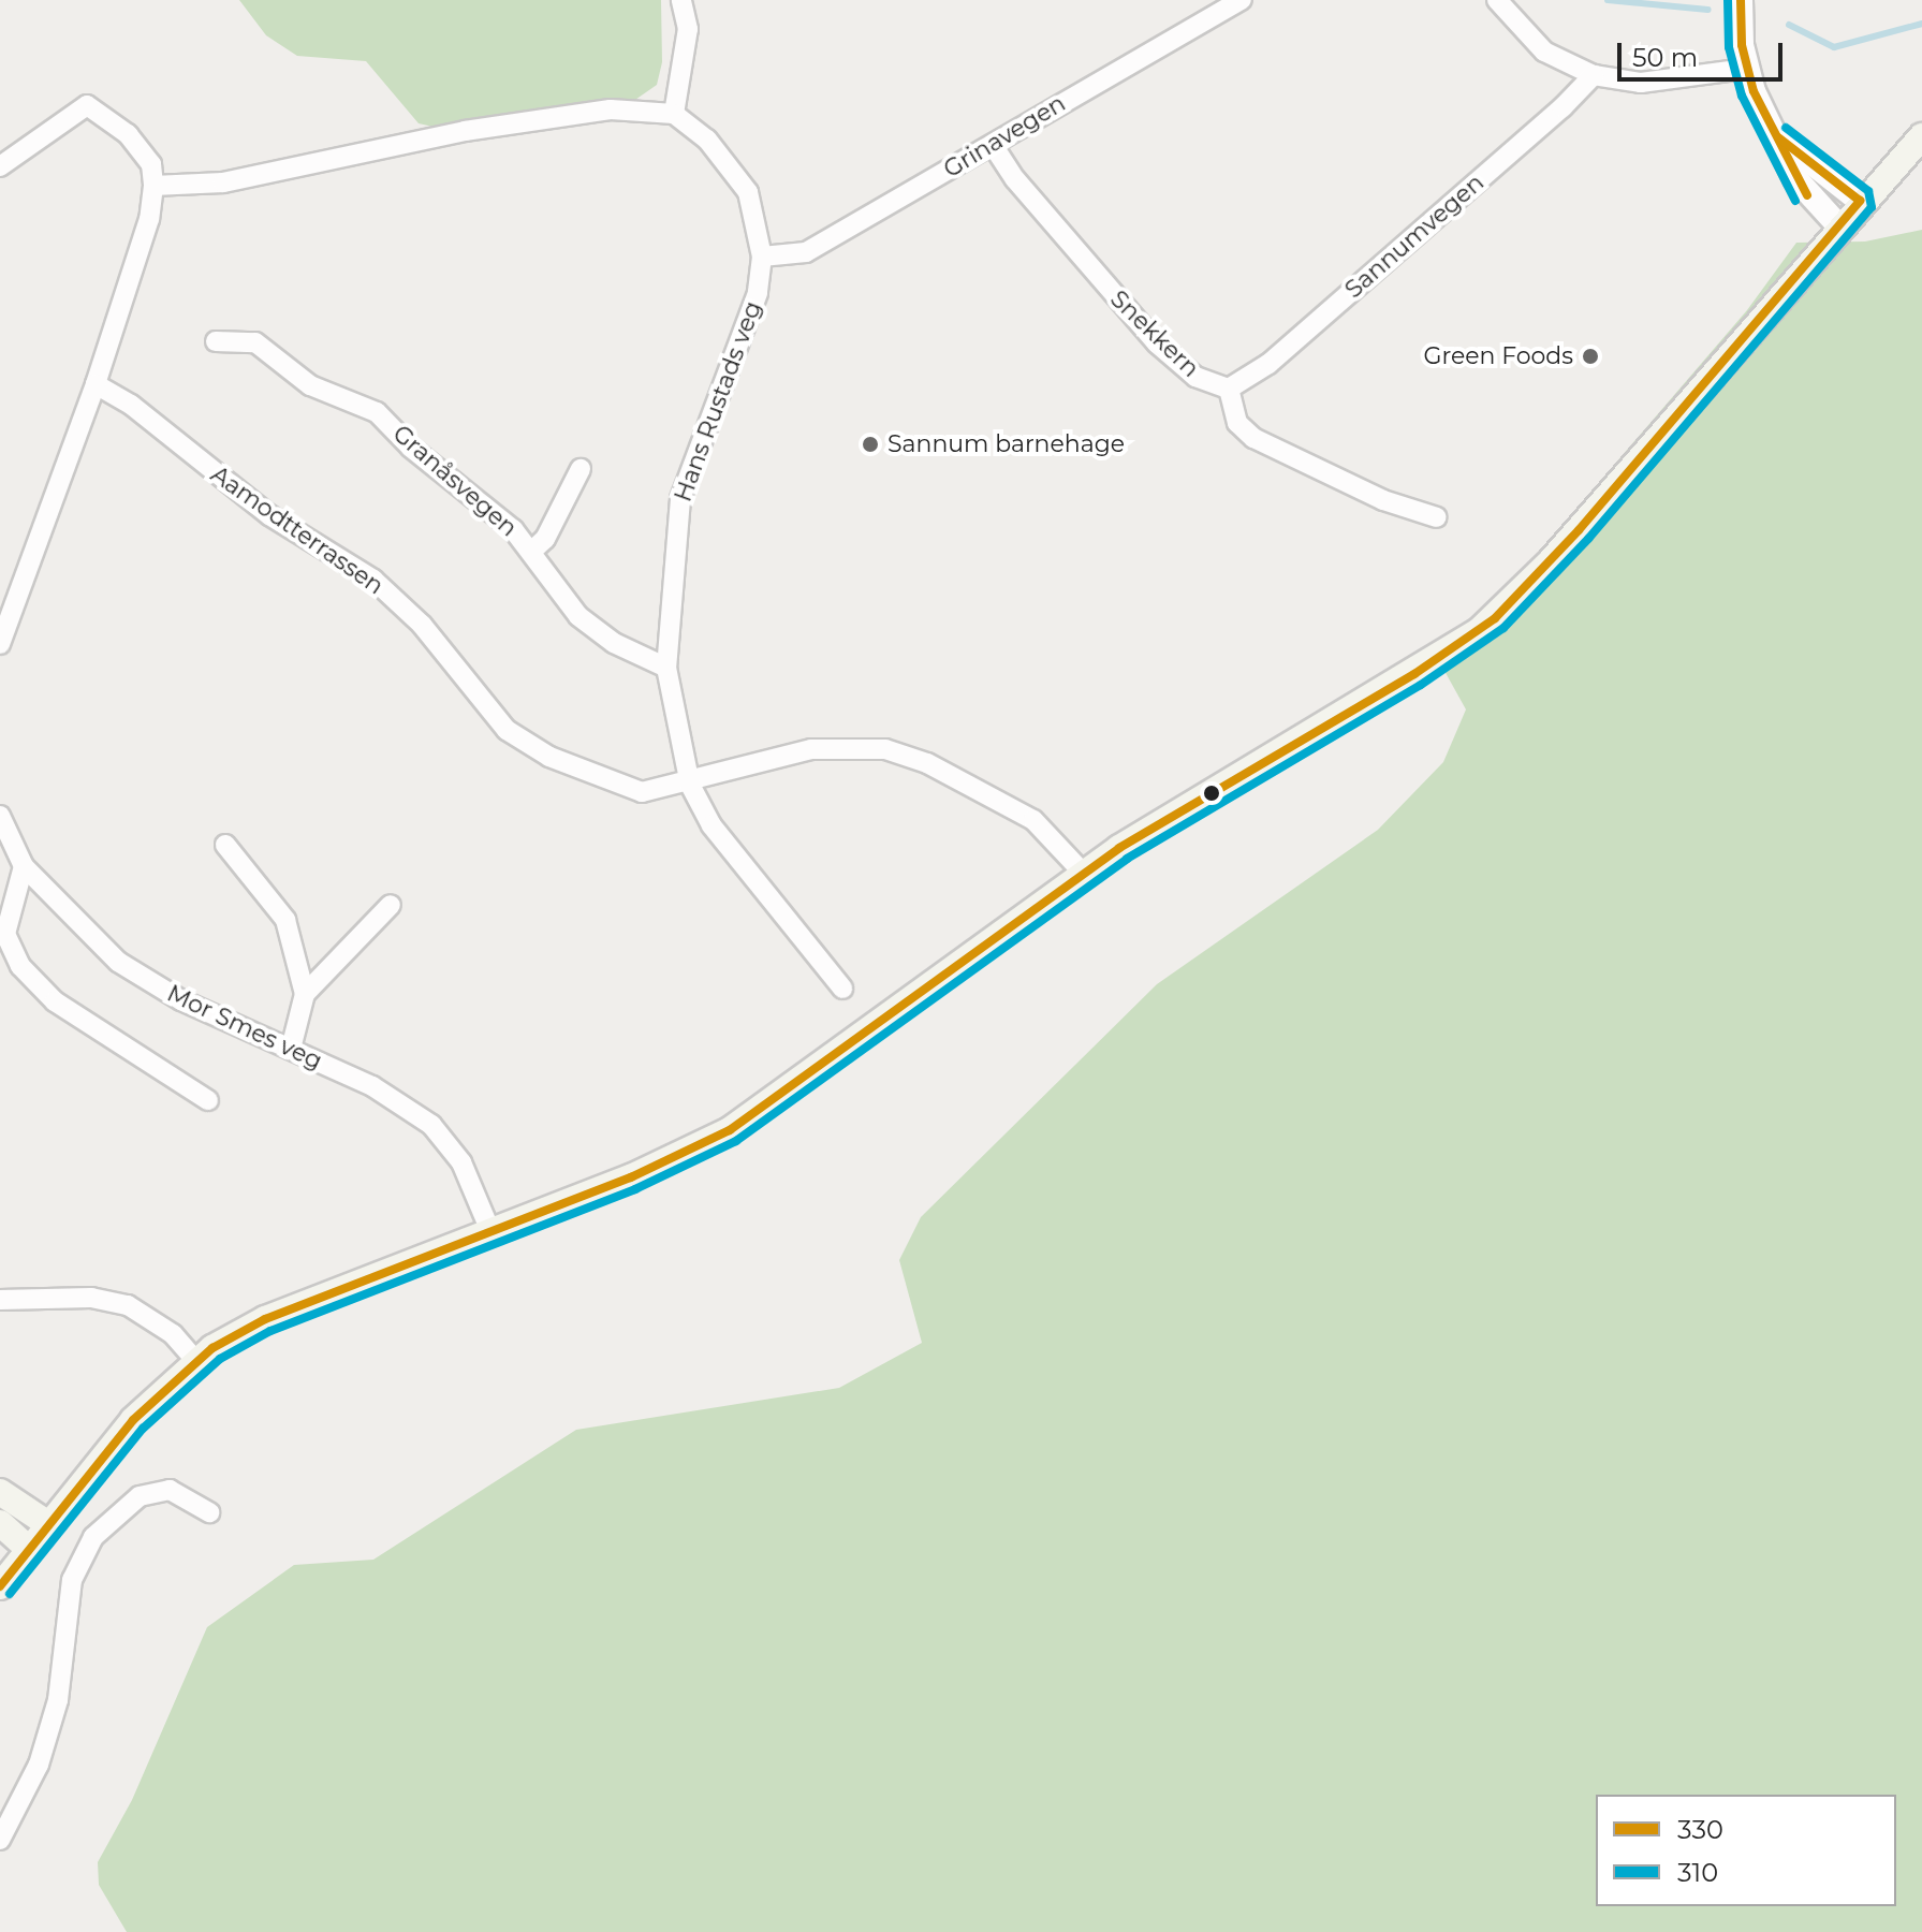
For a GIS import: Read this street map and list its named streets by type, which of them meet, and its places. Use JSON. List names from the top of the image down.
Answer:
{
  "streets": {
    "street": [
      "Grinavegen",
      "Sannumvegen",
      "Snekkern",
      "Hans Rustads veg",
      "Granåsvegen",
      "Aamodtterrassen",
      "Mor Smes veg"
    ]
  },
  "crossings": [
    ["Grinavegen", "Snekkern"],
    ["Grinavegen", "Hans Rustads veg"],
    ["Sannumvegen", "Snekkern"],
    ["Hans Rustads veg", "Granåsvegen"],
    ["Hans Rustads veg", "Aamodtterrassen"]
  ],
  "places": ["Green Foods", "Sannum barnehage"],
  "lines": ["transit line 330", "transit line 310"],
  "legend": ["330", "310"],
  "scale_bar": "50 m"
}
